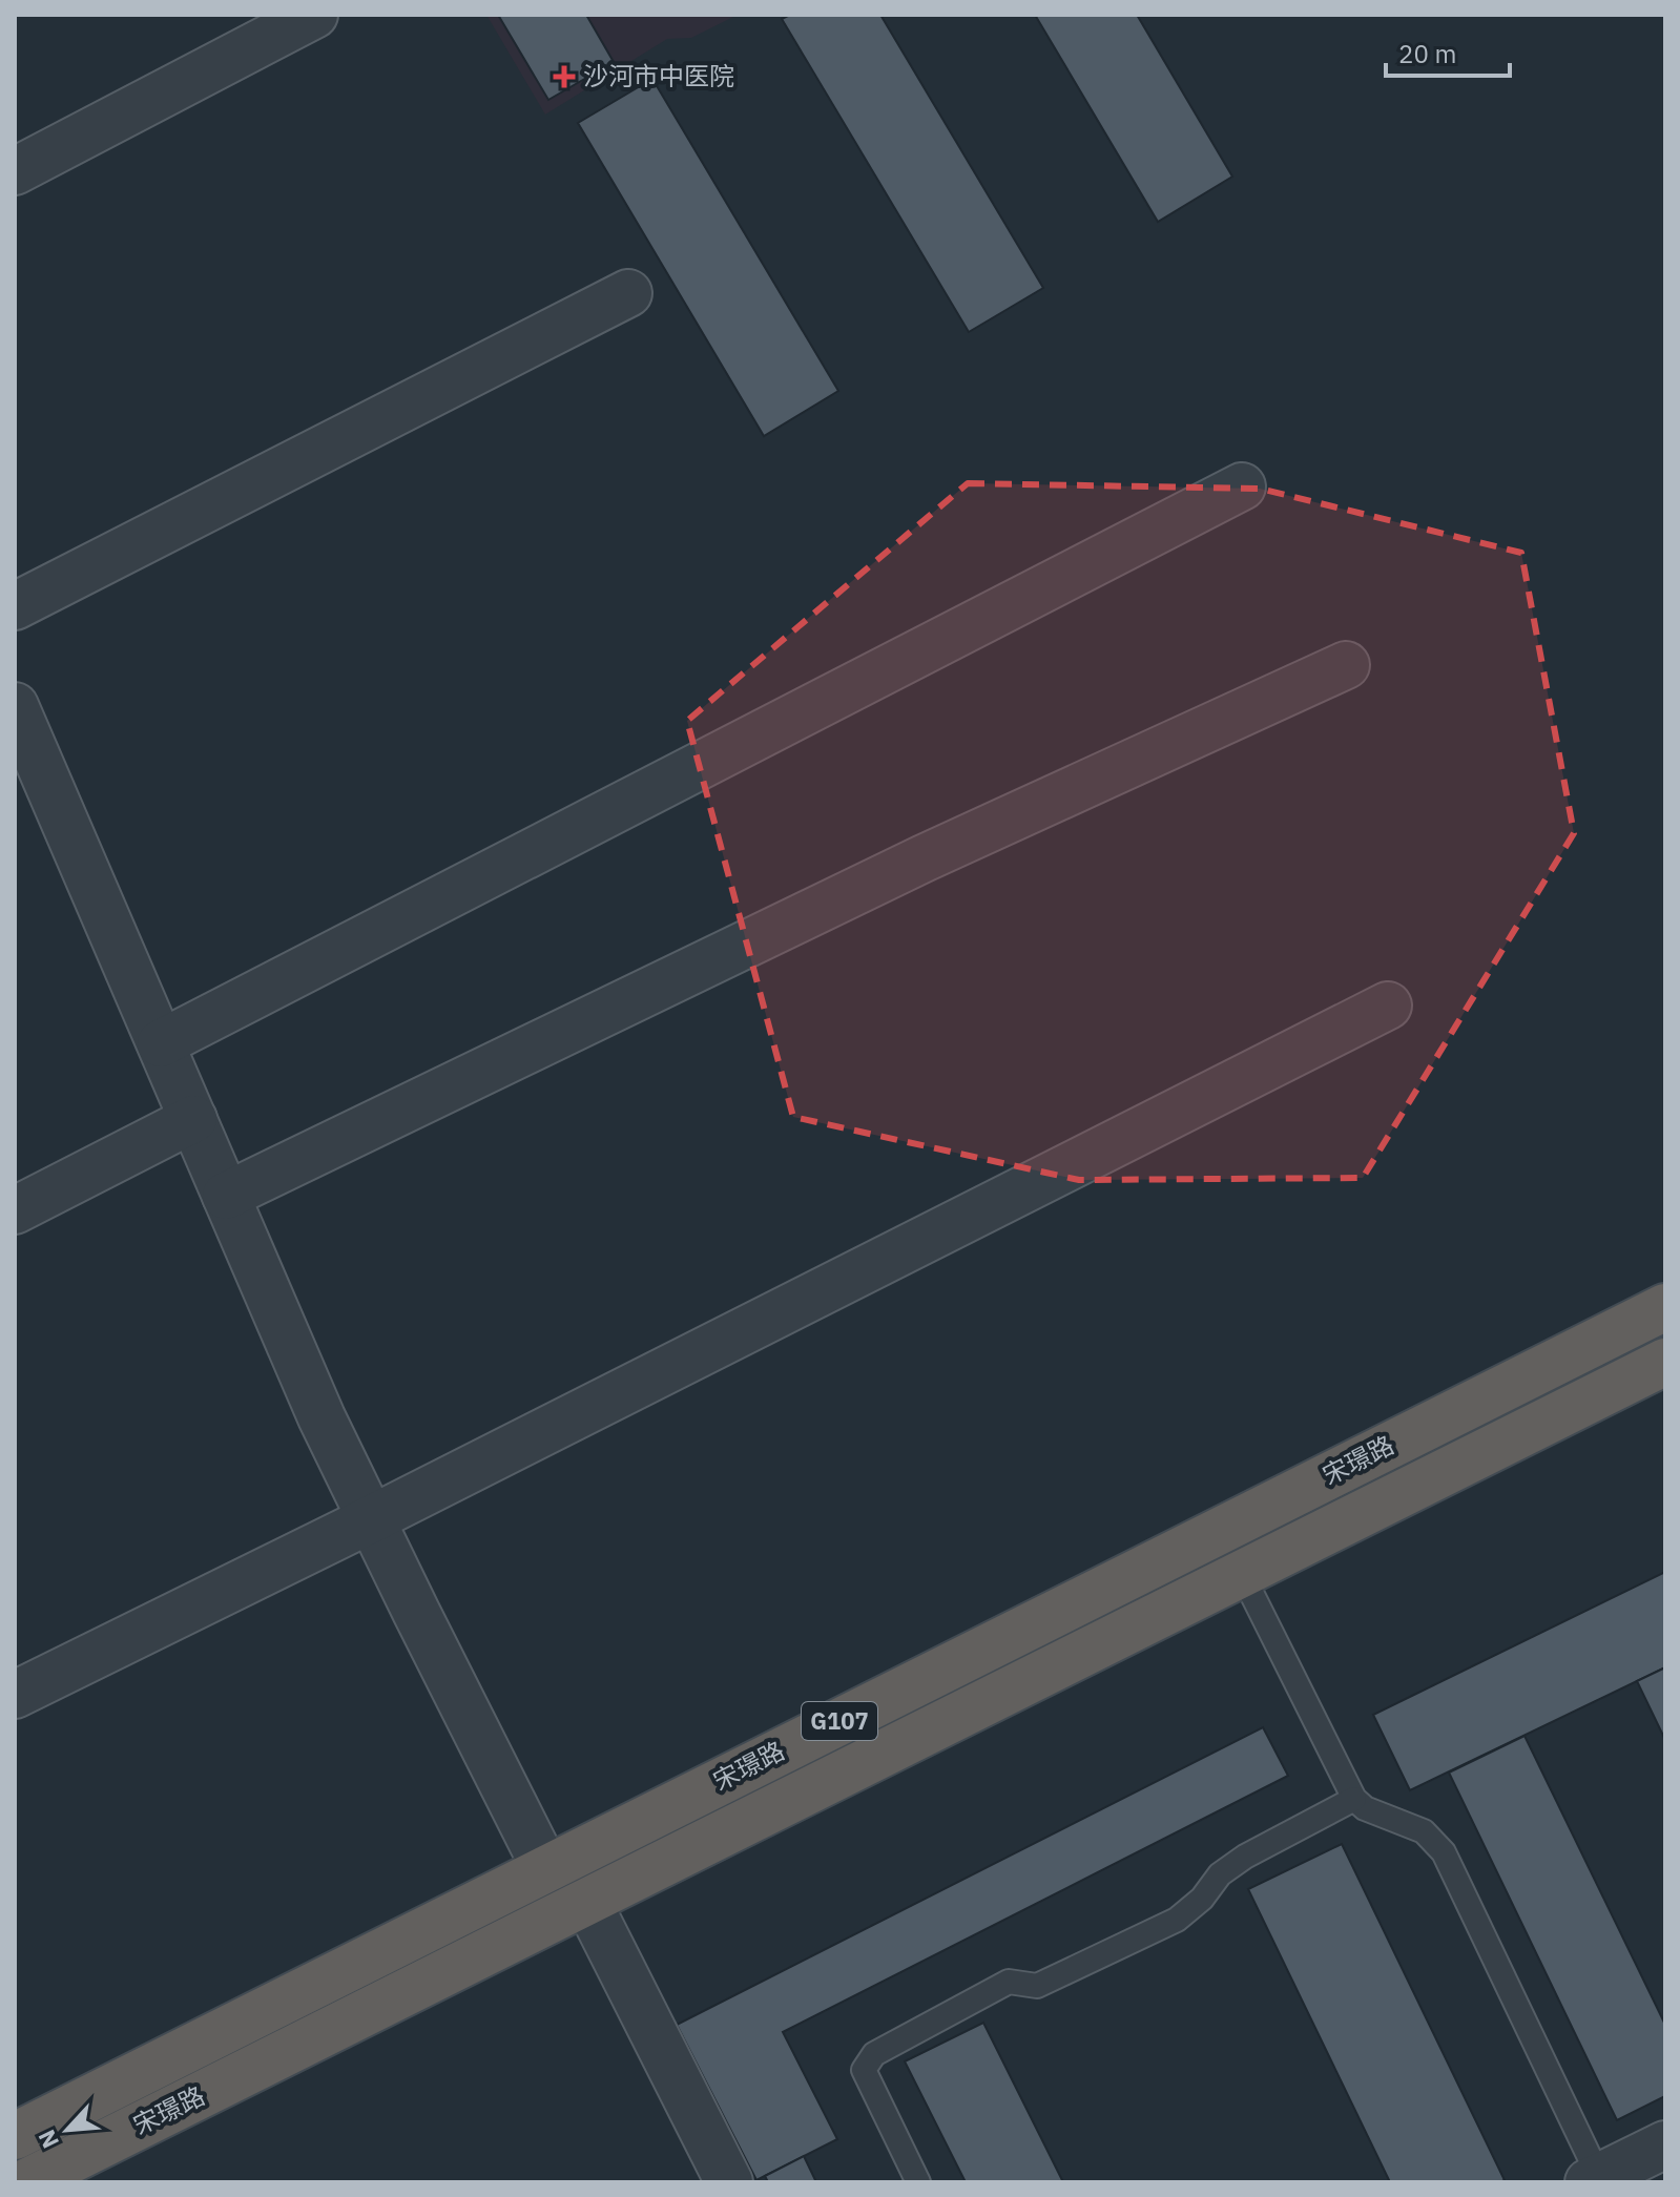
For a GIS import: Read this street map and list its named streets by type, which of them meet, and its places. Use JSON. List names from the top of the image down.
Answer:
{
  "streets": {
    "highway": ["宋璟路", "G107"]
  },
  "places": {
    "health": ["沙河市中医院"]
  },
  "scale_bar": "20 m",
  "north": "bottom left"
}
